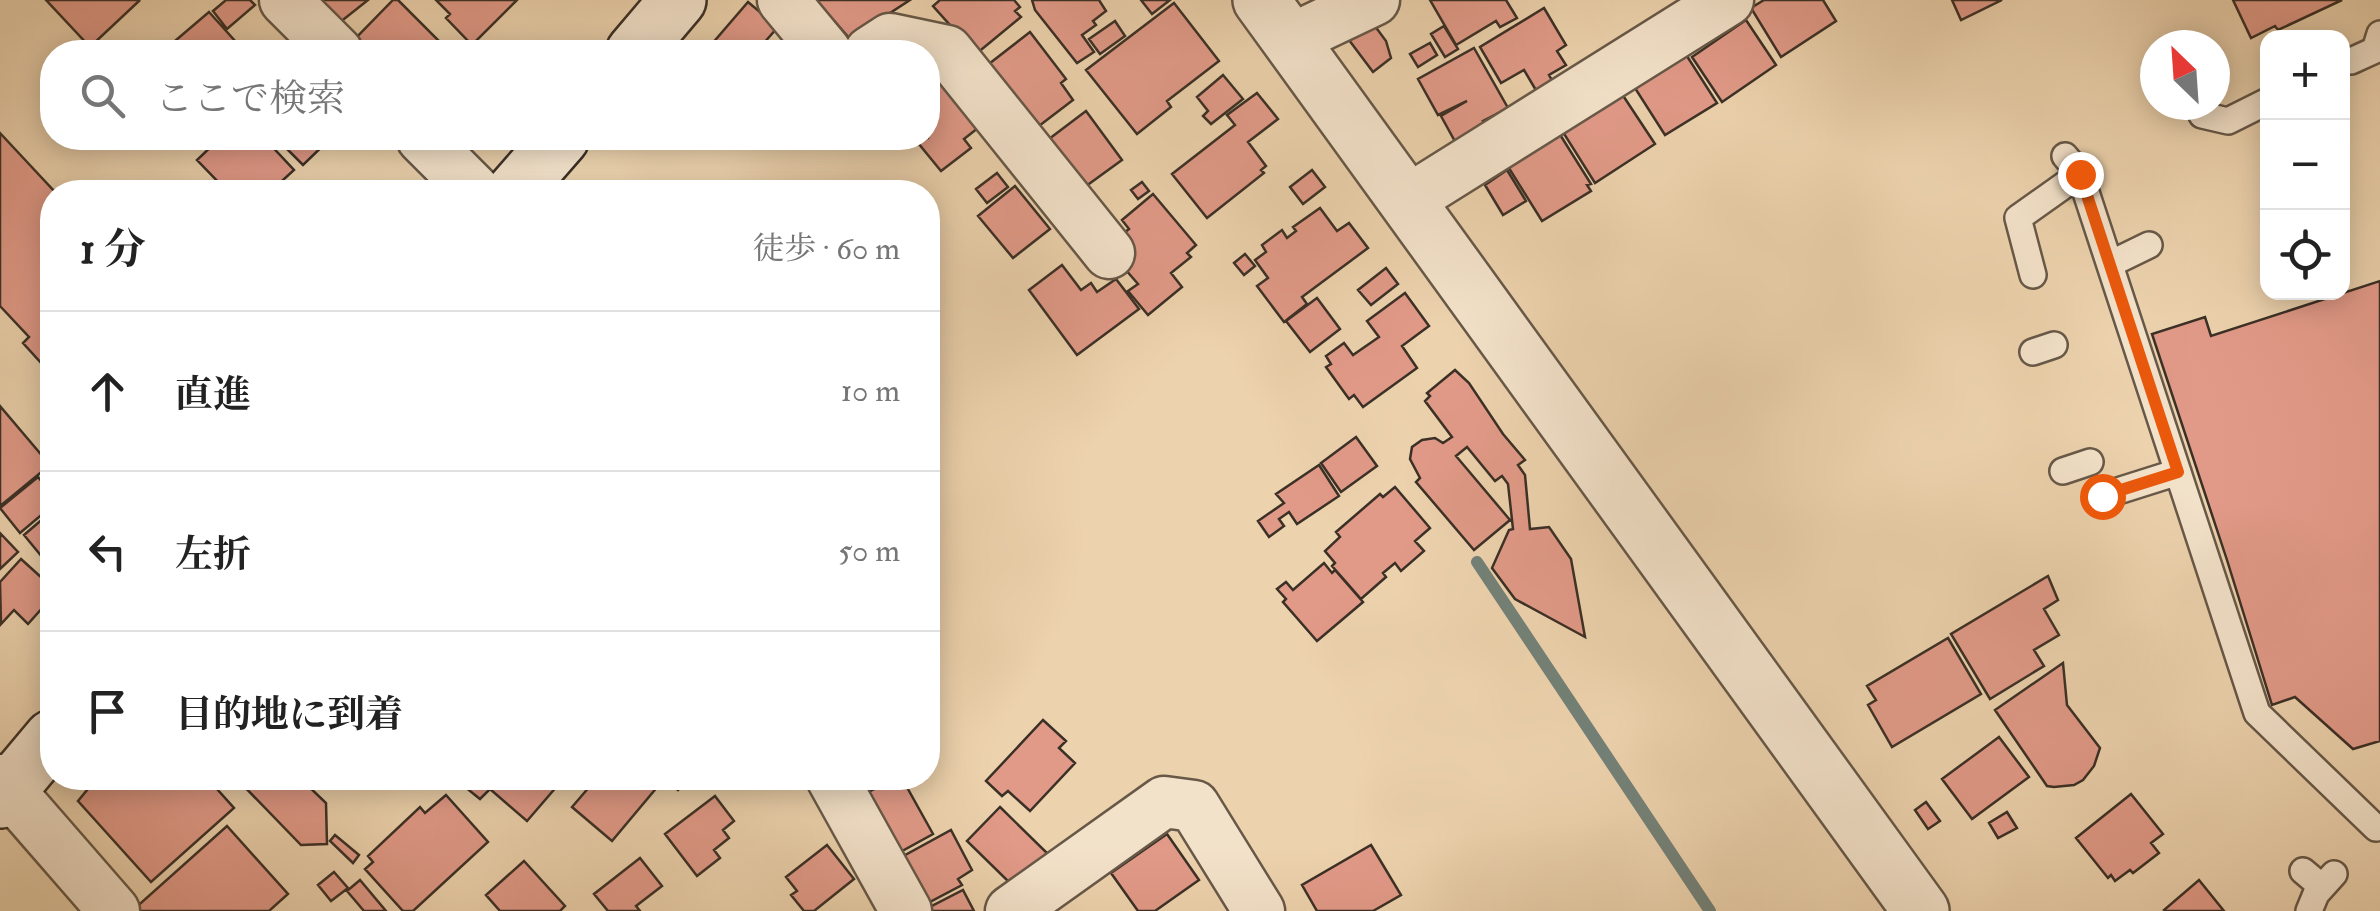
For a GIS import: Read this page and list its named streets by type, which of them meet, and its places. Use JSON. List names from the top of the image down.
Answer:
{
  "north": "top left",
  "page": {
    "map_buttons": ["+", "−"],
    "search": "ここで検索",
    "heading": ["1 分", "徒歩 · 60 m"],
    "list": [
      ["直進", "10 m"],
      ["左折", "50 m"],
      "目的地に到着"
    ]
  }
}
